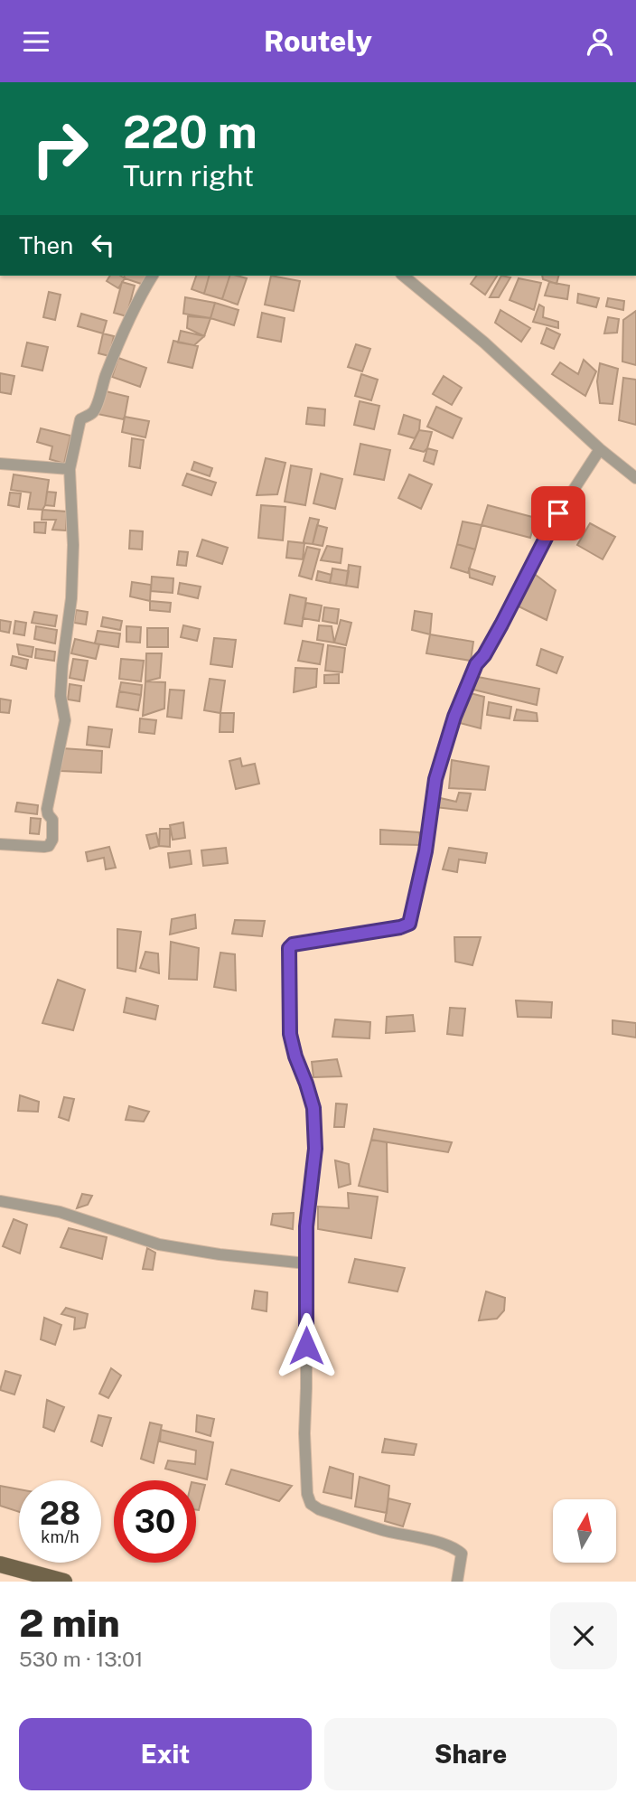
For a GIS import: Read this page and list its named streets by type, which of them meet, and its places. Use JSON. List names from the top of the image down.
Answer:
{
  "north": "top",
  "page": {
    "header": "Routely",
    "turn": ["220 m", "Turn right"],
    "then": "Then",
    "speed": "28 km/h",
    "limit": "30",
    "heading": ["2 min", "530 m · 13:01"],
    "buttons": ["Exit", "Share"]
  }
}
